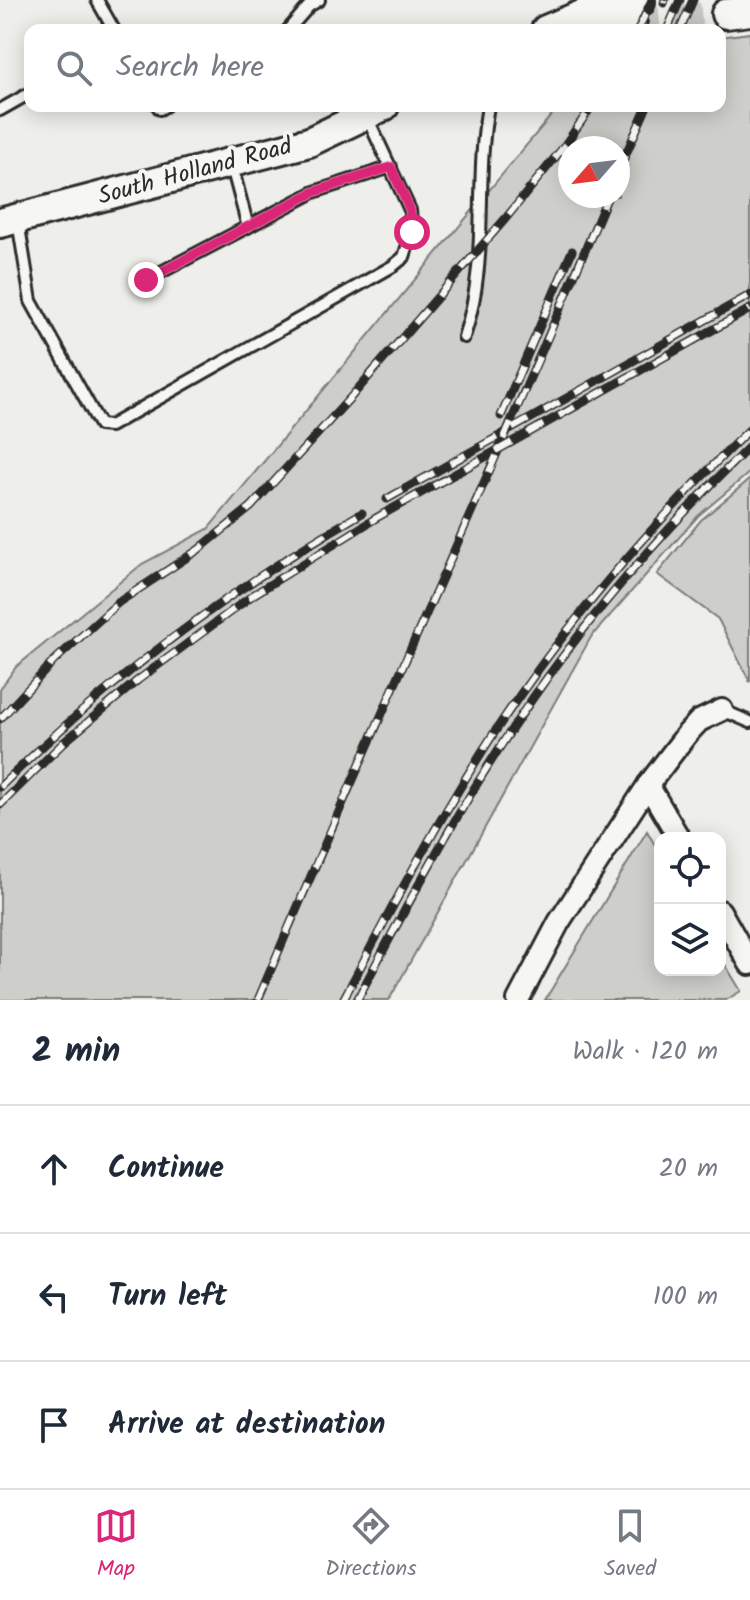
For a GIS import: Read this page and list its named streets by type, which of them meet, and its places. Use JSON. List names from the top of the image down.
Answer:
{
  "streets": {
    "main road": ["South Holland Road"]
  },
  "north": "bottom left",
  "page": {
    "search": "Search here",
    "heading": ["2 min", "Walk · 120 m"],
    "list": [
      ["Continue", "20 m"],
      ["Turn left", "100 m"],
      "Arrive at destination"
    ],
    "nav": ["Map", "Directions", "Saved"]
  }
}
